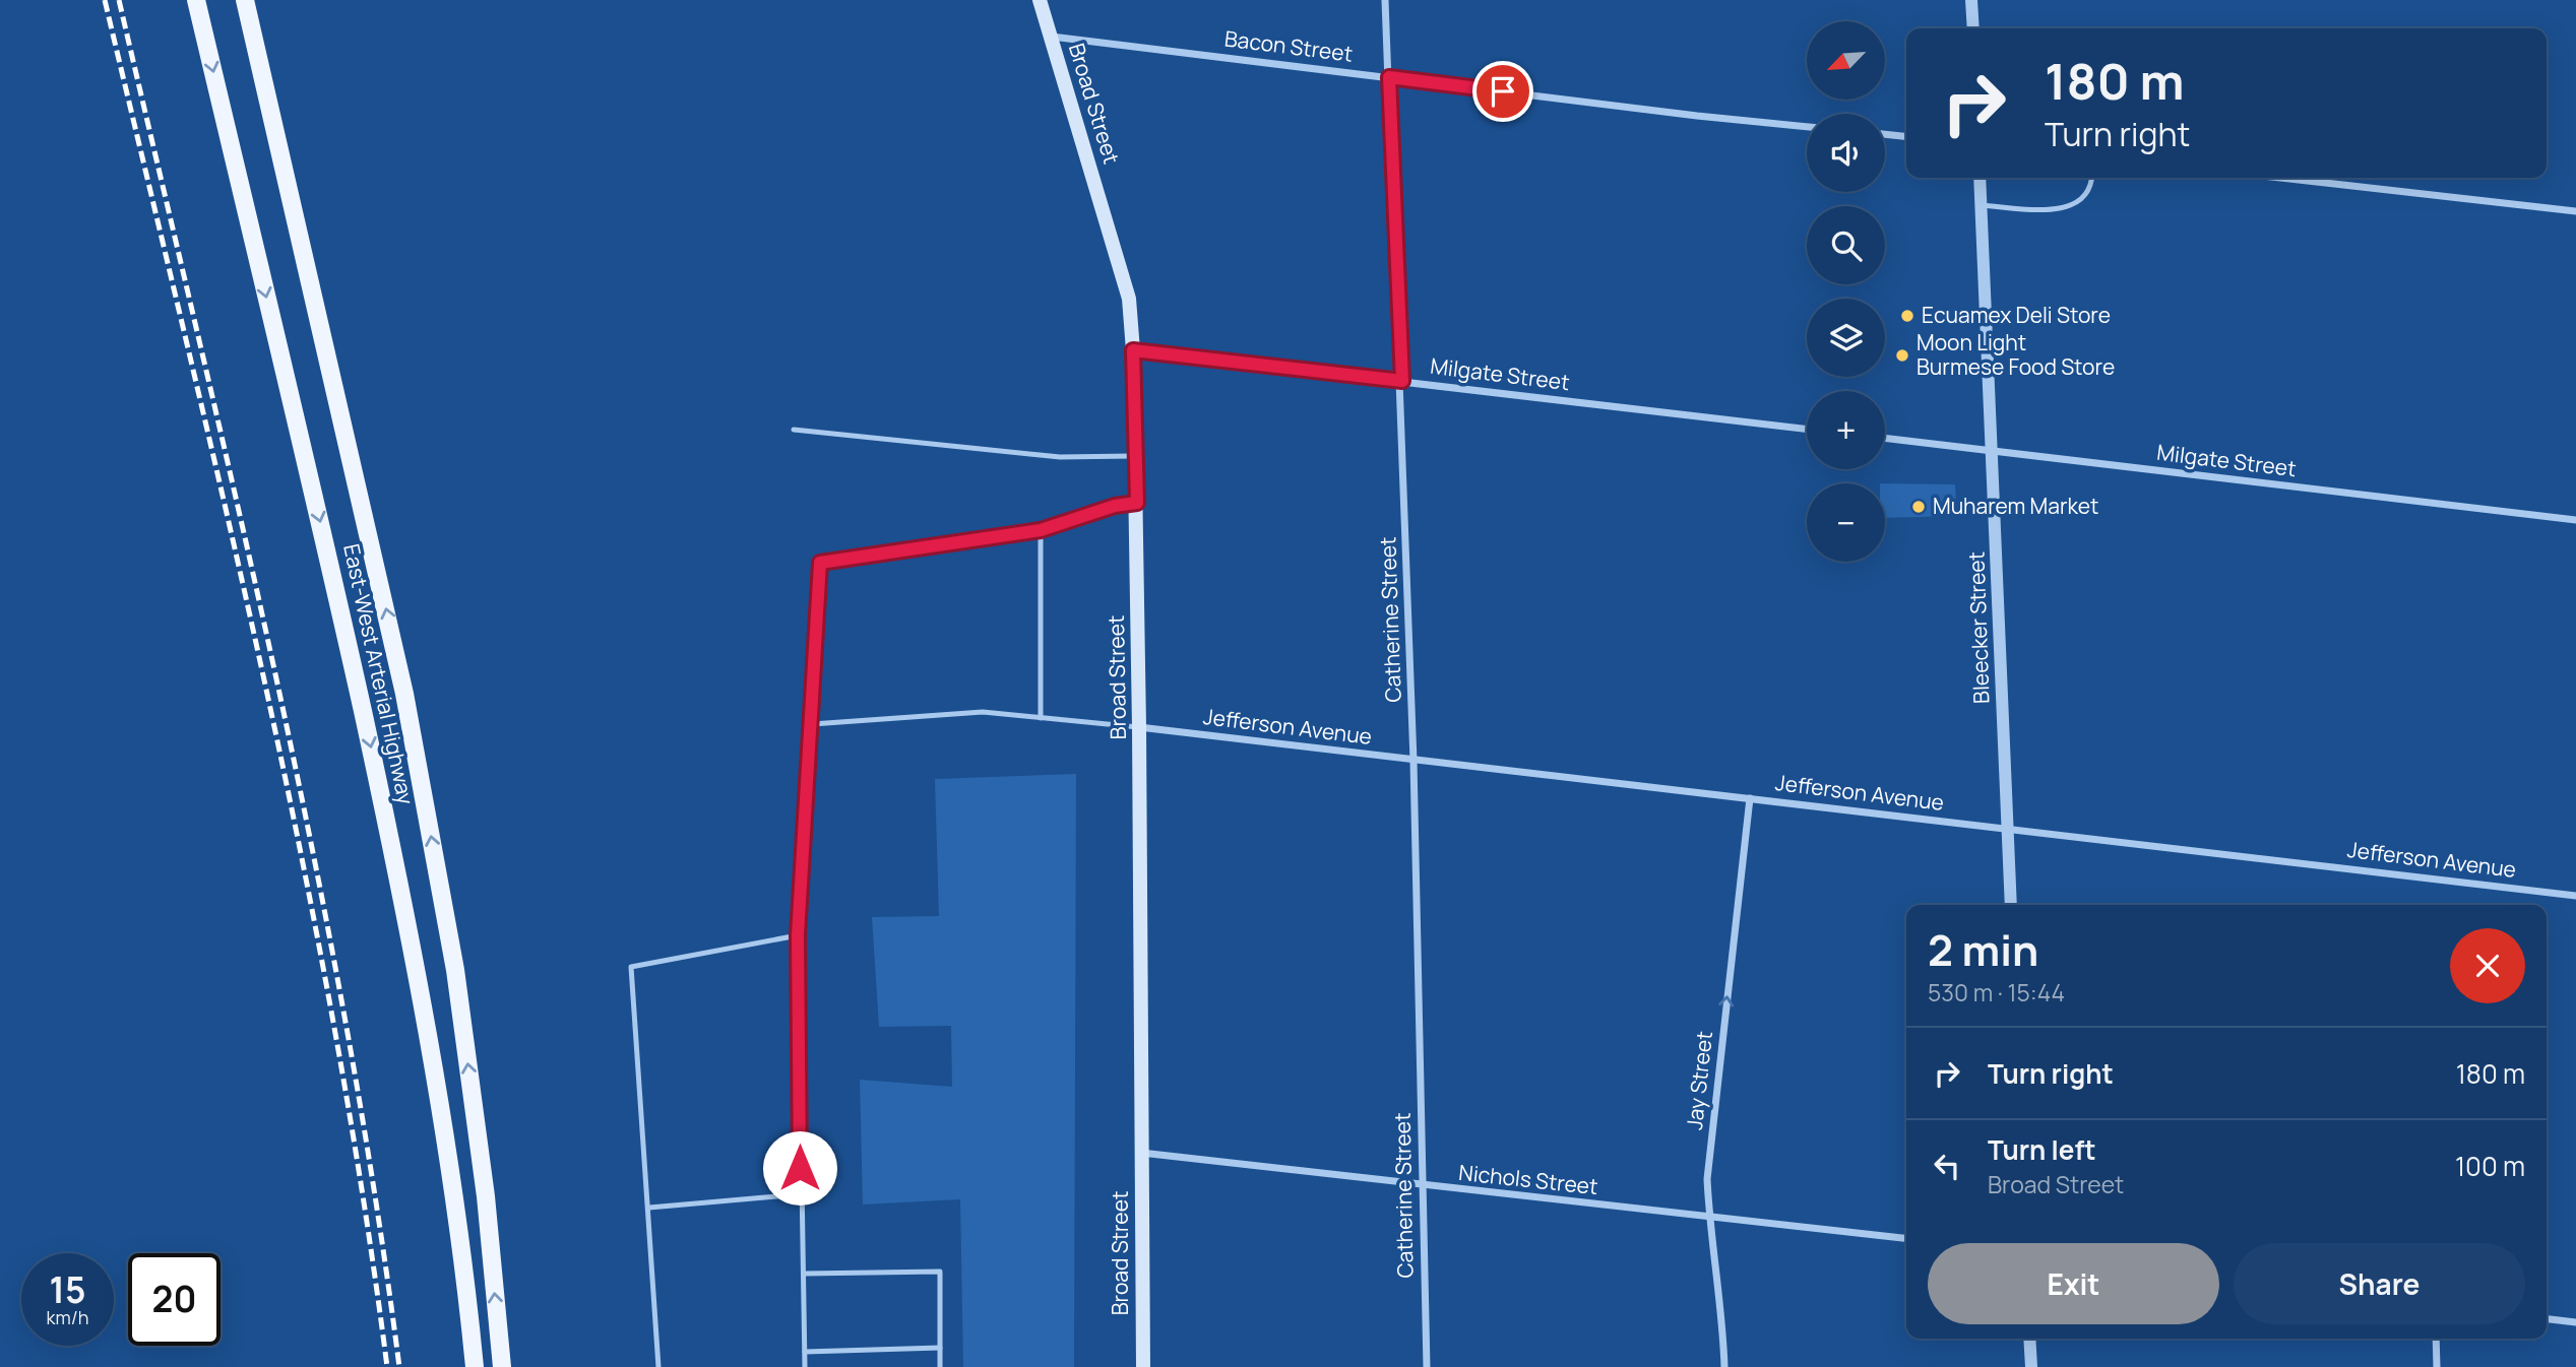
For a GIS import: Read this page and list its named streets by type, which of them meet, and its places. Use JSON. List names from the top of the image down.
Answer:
{
  "streets": {
    "main road": ["Broad Street", "East-West Arterial Highway"],
    "street": [
      "Bacon Street",
      "Milgate Street",
      "Catherine Street",
      "Bleecker Street",
      "Jefferson Avenue",
      "Jay Street",
      "Nichols Street"
    ]
  },
  "crossings": [
    ["Bacon Street", "Broad Street"],
    ["Bacon Street", "Catherine Street"],
    ["Broad Street", "Milgate Street"],
    ["Broad Street", "Jefferson Avenue"],
    ["Broad Street", "Nichols Street"],
    ["Milgate Street", "Catherine Street"],
    ["Milgate Street", "Bleecker Street"],
    ["Catherine Street", "Jefferson Avenue"],
    ["Catherine Street", "Nichols Street"],
    ["Bleecker Street", "Jefferson Avenue"],
    ["Jefferson Avenue", "Jay Street"],
    ["Jay Street", "Nichols Street"]
  ],
  "one_way": ["Jay Street"],
  "places": ["Ecuamex Deli Store", "Moon Light Burmese Food Store", "Muharem Market"],
  "north": "bottom left",
  "page": {
    "map_buttons": ["+", "−"],
    "turn": ["180 m", "Turn right"],
    "heading": ["2 min", "530 m · 15:44"],
    "list": [
      {
        "name": "Turn right",
        "value": "180 m"
      },
      {
        "name": "Turn left",
        "note": "Broad Street",
        "value": "100 m"
      }
    ],
    "buttons": ["Exit", "Share"],
    "speed": "15 km/h",
    "limit": "20"
  }
}
